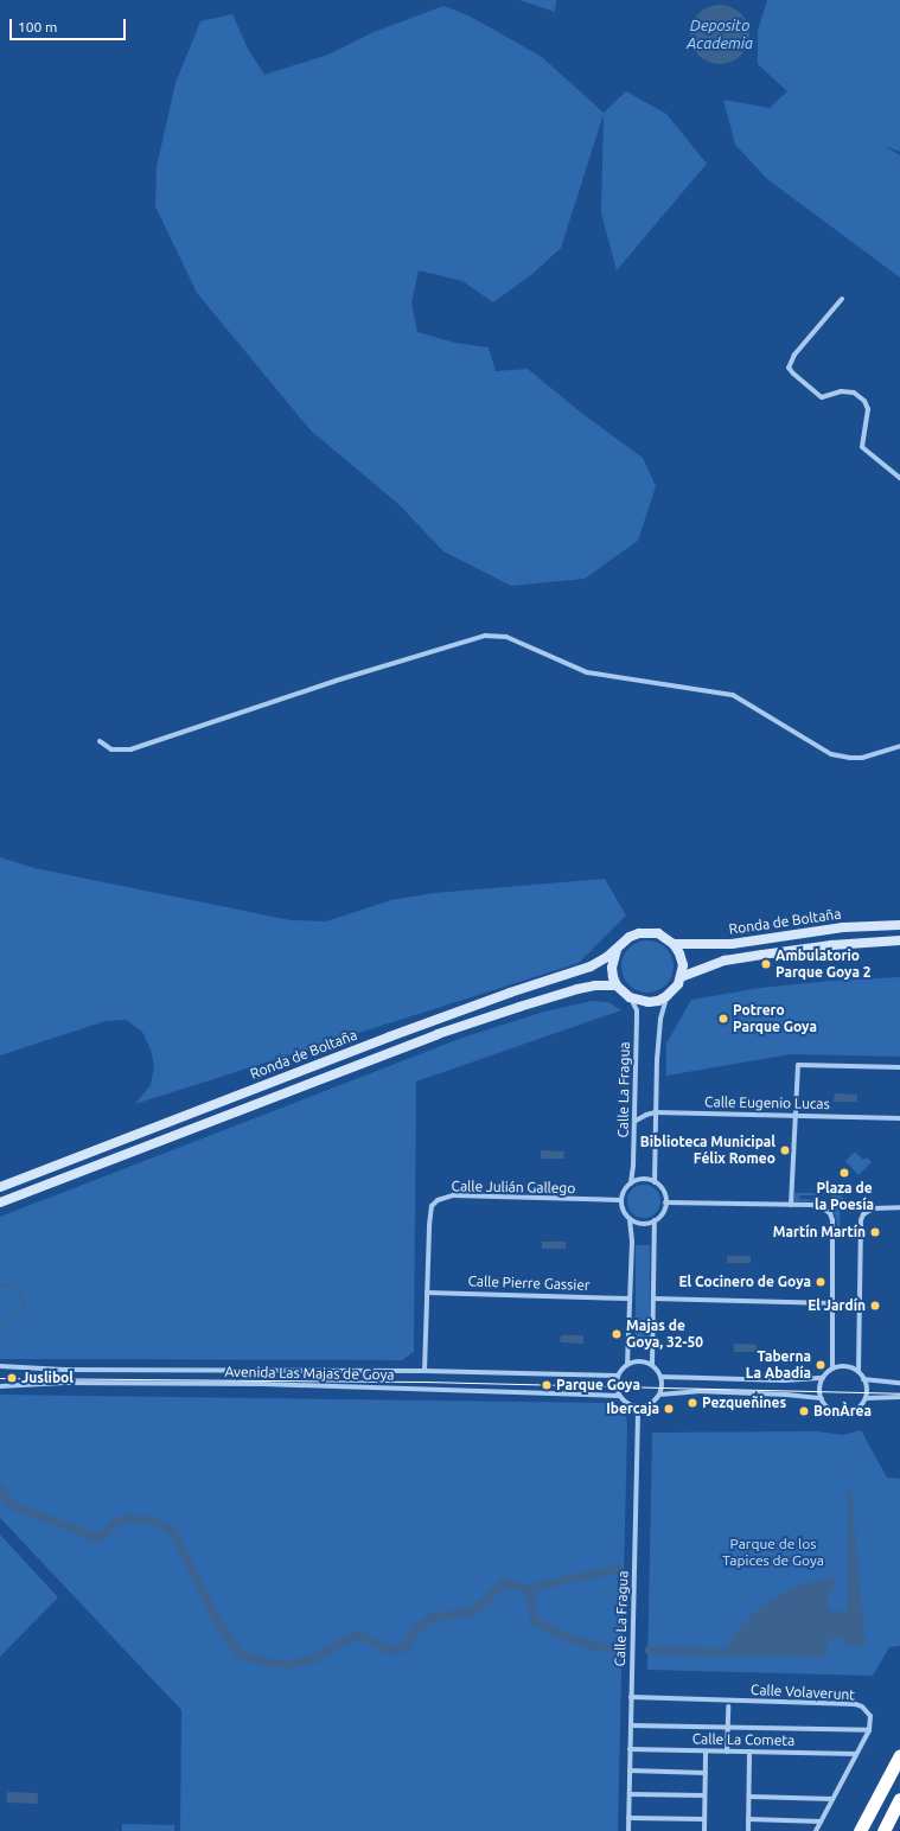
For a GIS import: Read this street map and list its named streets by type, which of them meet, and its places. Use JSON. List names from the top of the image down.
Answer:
{
  "streets": {
    "main road": ["Ronda de Boltaña"],
    "street": [
      "Calle La Fragua",
      "Calle Eugenio Lucas",
      "Calle Julián Gallego",
      "Calle Pierre Gassier",
      "Avenida Las Majas de Goya",
      "Calle Volaverunt",
      "Calle La Cometa"
    ]
  },
  "crossings": [
    ["Ronda de Boltaña", "Calle La Fragua"],
    ["Calle La Fragua", "Calle Eugenio Lucas"],
    ["Calle La Fragua", "Calle Julián Gallego"],
    ["Calle La Fragua", "Avenida Las Majas de Goya"],
    ["Calle La Fragua", "Calle Volaverunt"],
    ["Calle La Fragua", "Calle La Cometa"],
    ["Calle Julián Gallego", "Calle Pierre Gassier"],
    ["Calle Julián Gallego", "Avenida Las Majas de Goya"]
  ],
  "water": ["Deposito Academia"],
  "parks": ["Parque de los Tapices de Goya"],
  "places": [
    "Ambulatorio Parque Goya 2",
    "Potrero Parque Goya",
    "Biblioteca Municipal Félix Romeo",
    "Plaza de la Poesía",
    "Martín Martín",
    "El Cocinero de Goya",
    "El Jardín",
    "Majas de Goya, 32-50",
    "Taberna La Abadía",
    "Juslibol",
    "Parque Goya",
    "Pezqueñines",
    "Ibercaja",
    "BonÀrea"
  ],
  "scale_bar": "100 m"
}
